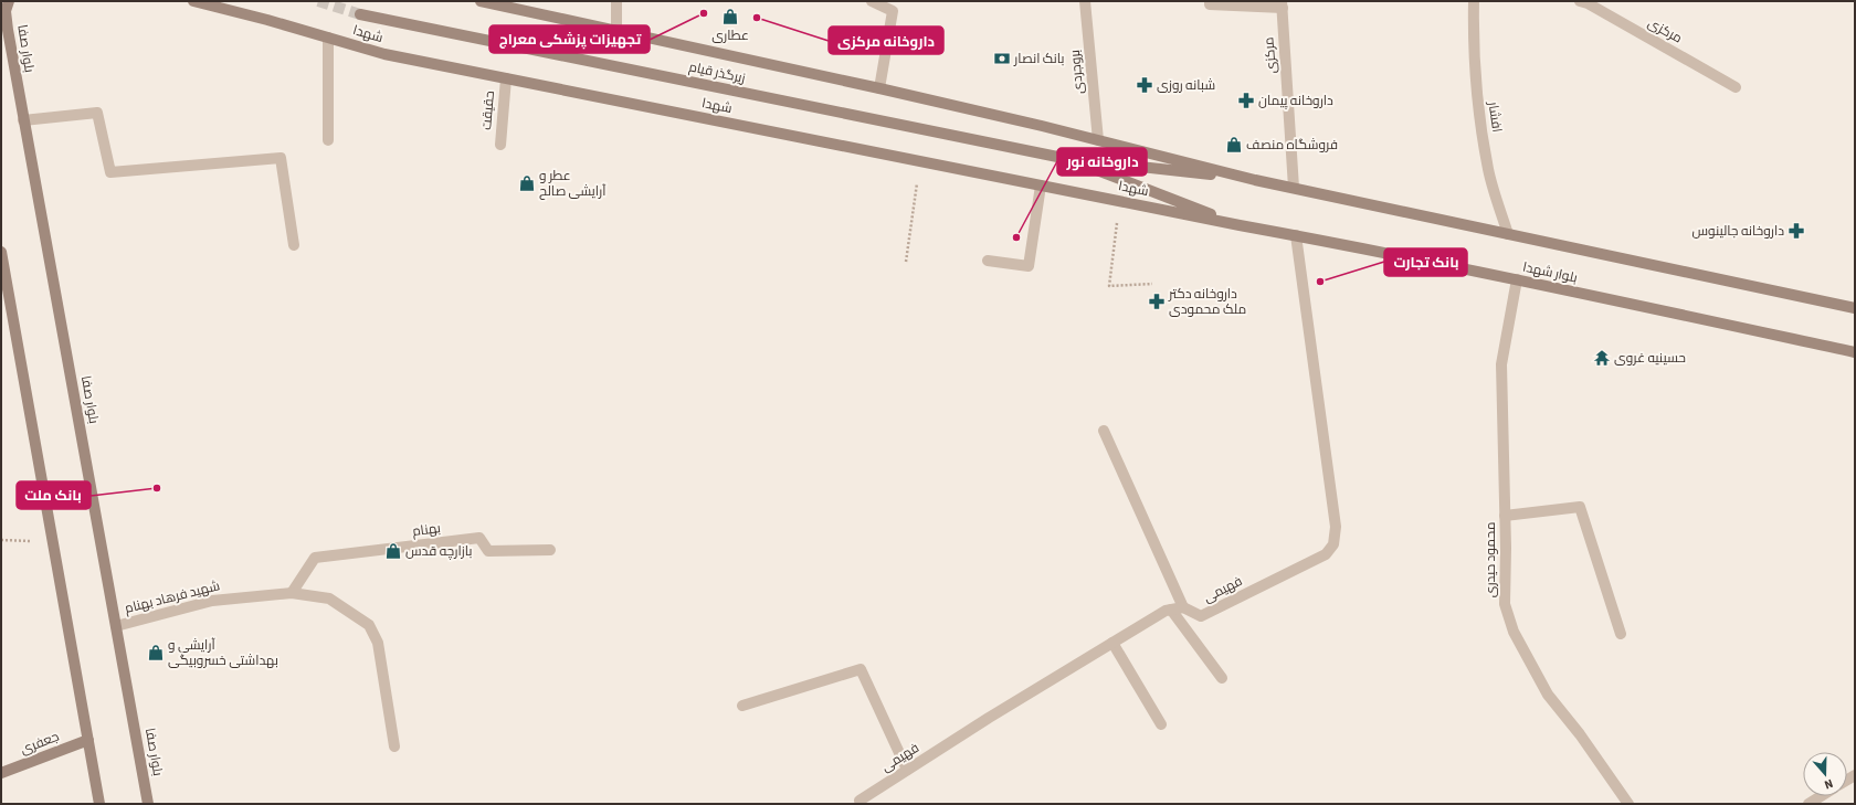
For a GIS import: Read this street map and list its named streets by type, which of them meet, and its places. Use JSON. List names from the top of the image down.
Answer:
{
  "streets": {
    "main road": [
      "شهدا",
      "بلوار صفا",
      "زیرگذر قیام",
      "بلوار شهدا",
      "جعفری"
    ],
    "street": [
      "مرکزی",
      "بروجردی",
      "حقیقت",
      "افشار",
      "بهنام",
      "محمود حیدری",
      "فهیمی",
      "شهید فرهاد بهنام"
    ]
  },
  "crossings": [
    ["شهدا", "حقیقت"],
    ["شهدا", "بلوار شهدا"],
    ["بلوار صفا", "شهید فرهاد بهنام"],
    ["بلوار شهدا", "محمود حیدری"],
    ["بلوار شهدا", "فهیمی"],
    ["بهنام", "شهید فرهاد بهنام"]
  ],
  "places": {
    "other": [
      "تجهیزات پزشکی معراج",
      "داروخانه مرکزی",
      "داروخانه نور",
      "بانک تجارت",
      "بانک ملت"
    ],
    "shop": [
      "عطاری",
      "فروشگاه منصف",
      "عطر و آرایشی صالح",
      "بازارچه قدس",
      "آرایشی و بهداشتی خسروبیگی"
    ],
    "bank": ["بانک انصار"],
    "pharmacy": [
      "شبانه روزی",
      "داروخانه پیمان",
      "داروخانه جالینوس",
      "داروخانه دکتر ملک محمودی"
    ],
    "temple": ["حسینیه غروی"]
  },
  "north": "bottom"
}
